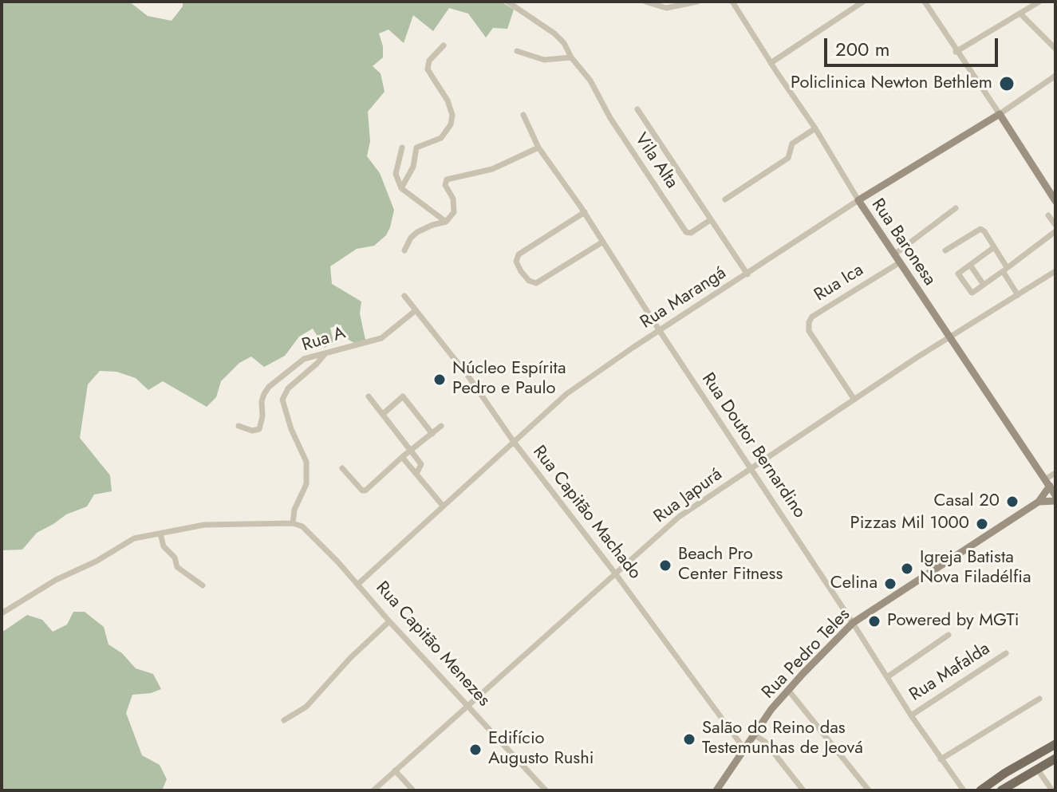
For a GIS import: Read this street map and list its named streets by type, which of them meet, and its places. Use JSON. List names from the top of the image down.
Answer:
{
  "streets": {
    "street": [
      "Vila Alta",
      "Rua Baronesa",
      "Rua Ica",
      "Rua Marangá",
      "Rua A",
      "Rua Doutor Bernardino",
      "Rua Japurá",
      "Rua Capitão Machado",
      "Rua Capitão Menezes",
      "Rua Pedro Teles",
      "Rua Mafalda"
    ]
  },
  "crossings": [
    ["Vila Alta", "Rua Marangá"],
    ["Rua Baronesa", "Rua Ica"],
    ["Rua Baronesa", "Rua Marangá"],
    ["Rua Baronesa", "Rua Japurá"],
    ["Rua Baronesa", "Rua Pedro Teles"],
    ["Rua Ica", "Rua Japurá"],
    ["Rua Marangá", "Rua Doutor Bernardino"],
    ["Rua Marangá", "Rua Capitão Machado"],
    ["Rua Marangá", "Rua Capitão Menezes"],
    ["Rua A", "Rua Capitão Machado"],
    ["Rua Doutor Bernardino", "Rua Japurá"],
    ["Rua Doutor Bernardino", "Rua Pedro Teles"],
    ["Rua Doutor Bernardino", "Rua Mafalda"],
    ["Rua Japurá", "Rua Capitão Machado"],
    ["Rua Japurá", "Rua Capitão Menezes"],
    ["Rua Capitão Machado", "Rua Pedro Teles"]
  ],
  "places": [
    "Policlinica Newton Bethlem",
    "Núcleo Espírita Pedro e Paulo",
    "Casal 20",
    "Pizzas Mil 1000",
    "Beach Pro Center Fitness",
    "Igreja Batista Nova Filadélfia",
    "Celina",
    "Powered by MGTi",
    "Salão do Reino das Testemunhas de Jeová",
    "Edifício Augusto Rushi"
  ],
  "scale_bar": "200 m"
}
